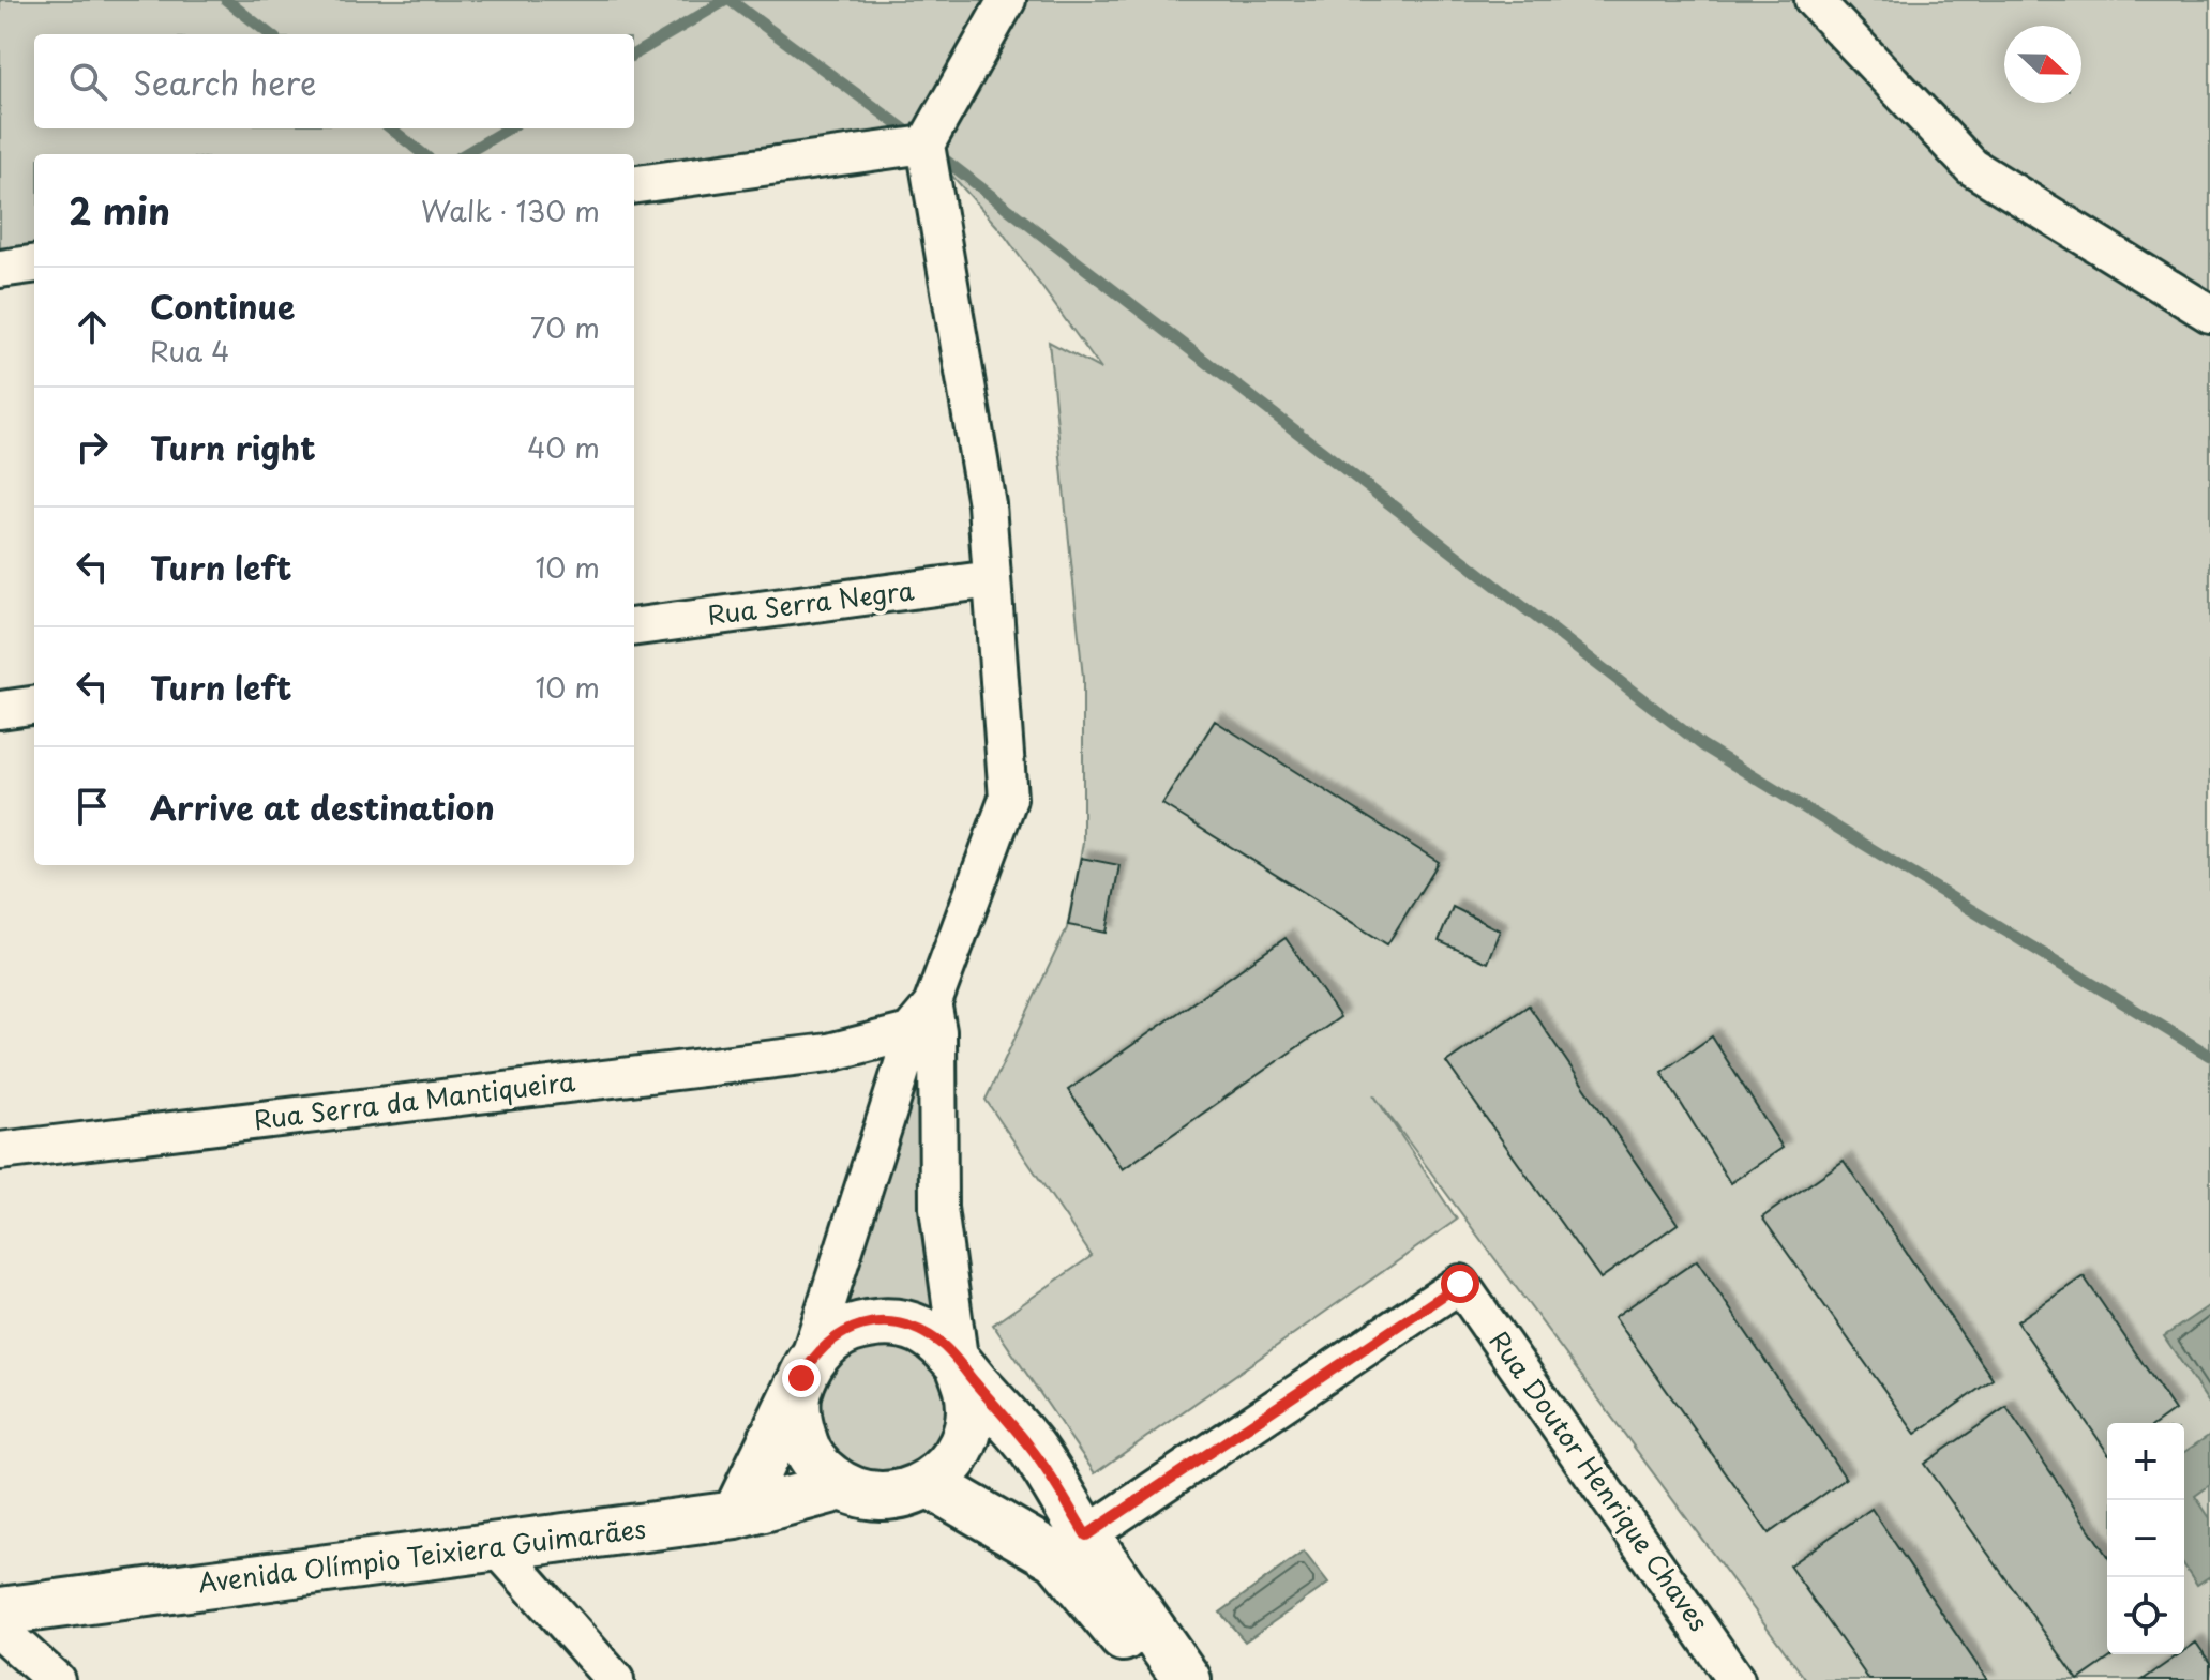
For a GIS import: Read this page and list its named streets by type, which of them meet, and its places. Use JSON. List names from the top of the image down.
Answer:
{
  "streets": {
    "street": [
      "Rua Serra Negra",
      "Rua Serra da Mantiqueira",
      "Rua Doutor Henrique Chaves",
      "Avenida Olímpio Teixiera Guimarães"
    ]
  },
  "north": "right",
  "page": {
    "search": "Search here",
    "heading": ["2 min", "Walk · 130 m"],
    "list": [
      ["Continue", "Rua 4", "70 m"],
      ["Turn right", "40 m"],
      ["Turn left", "10 m"],
      ["Turn left", "10 m"],
      "Arrive at destination"
    ],
    "map_buttons": ["+", "−"]
  }
}
